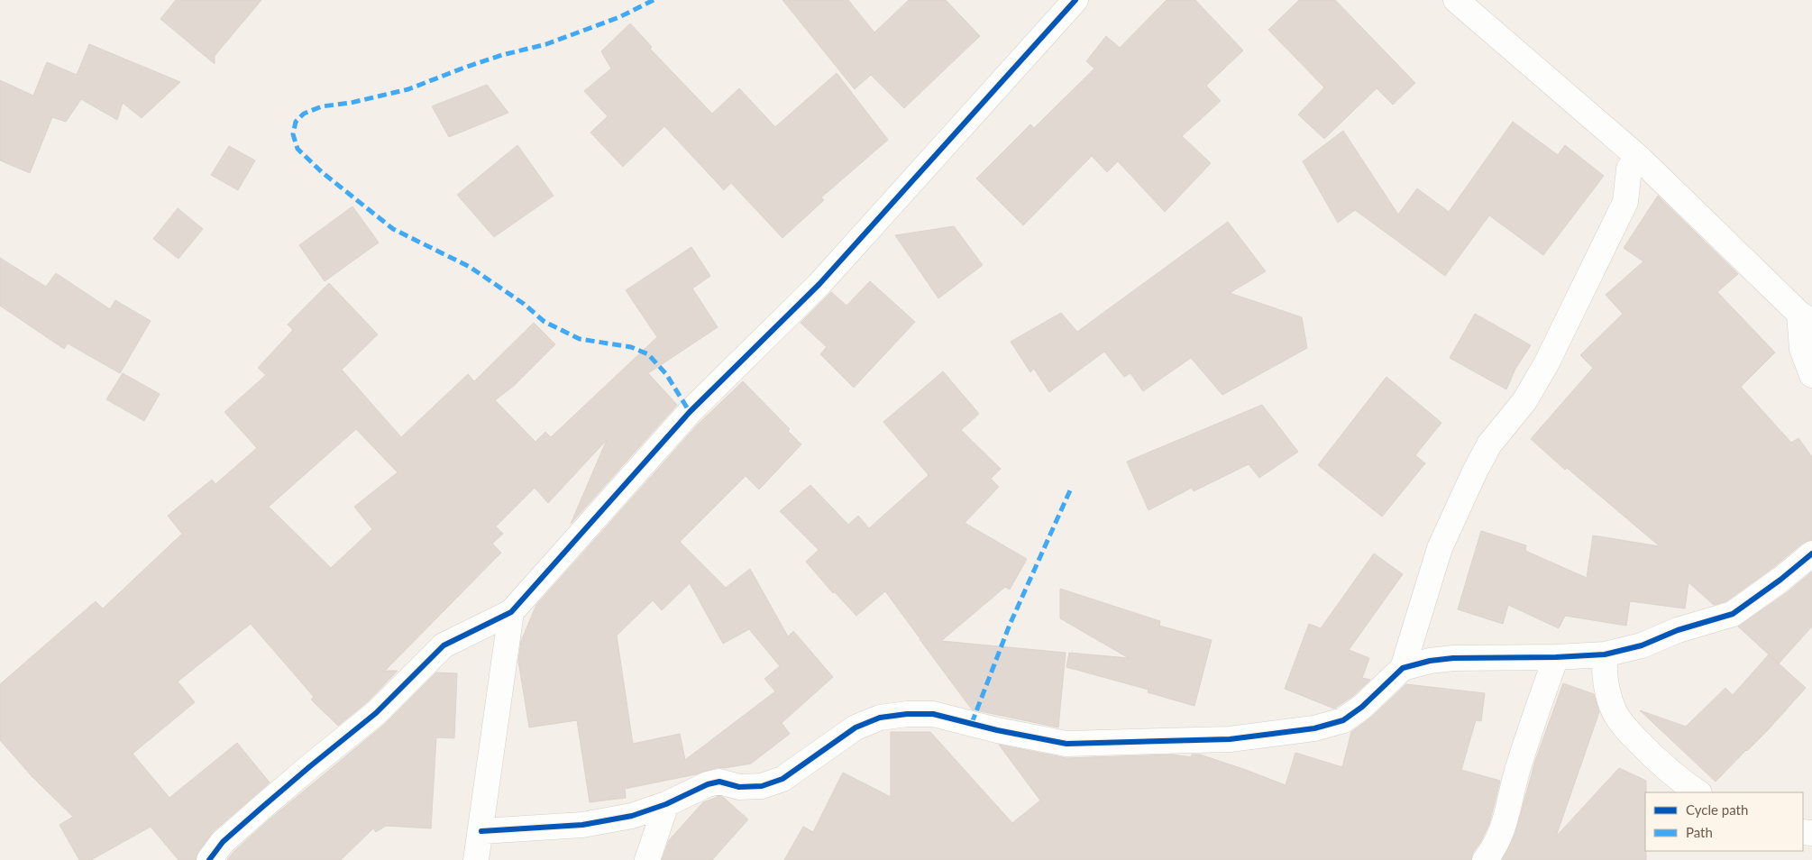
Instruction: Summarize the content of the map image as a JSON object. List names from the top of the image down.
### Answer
{
  "legend": ["Cycle path", "Path"]
}
